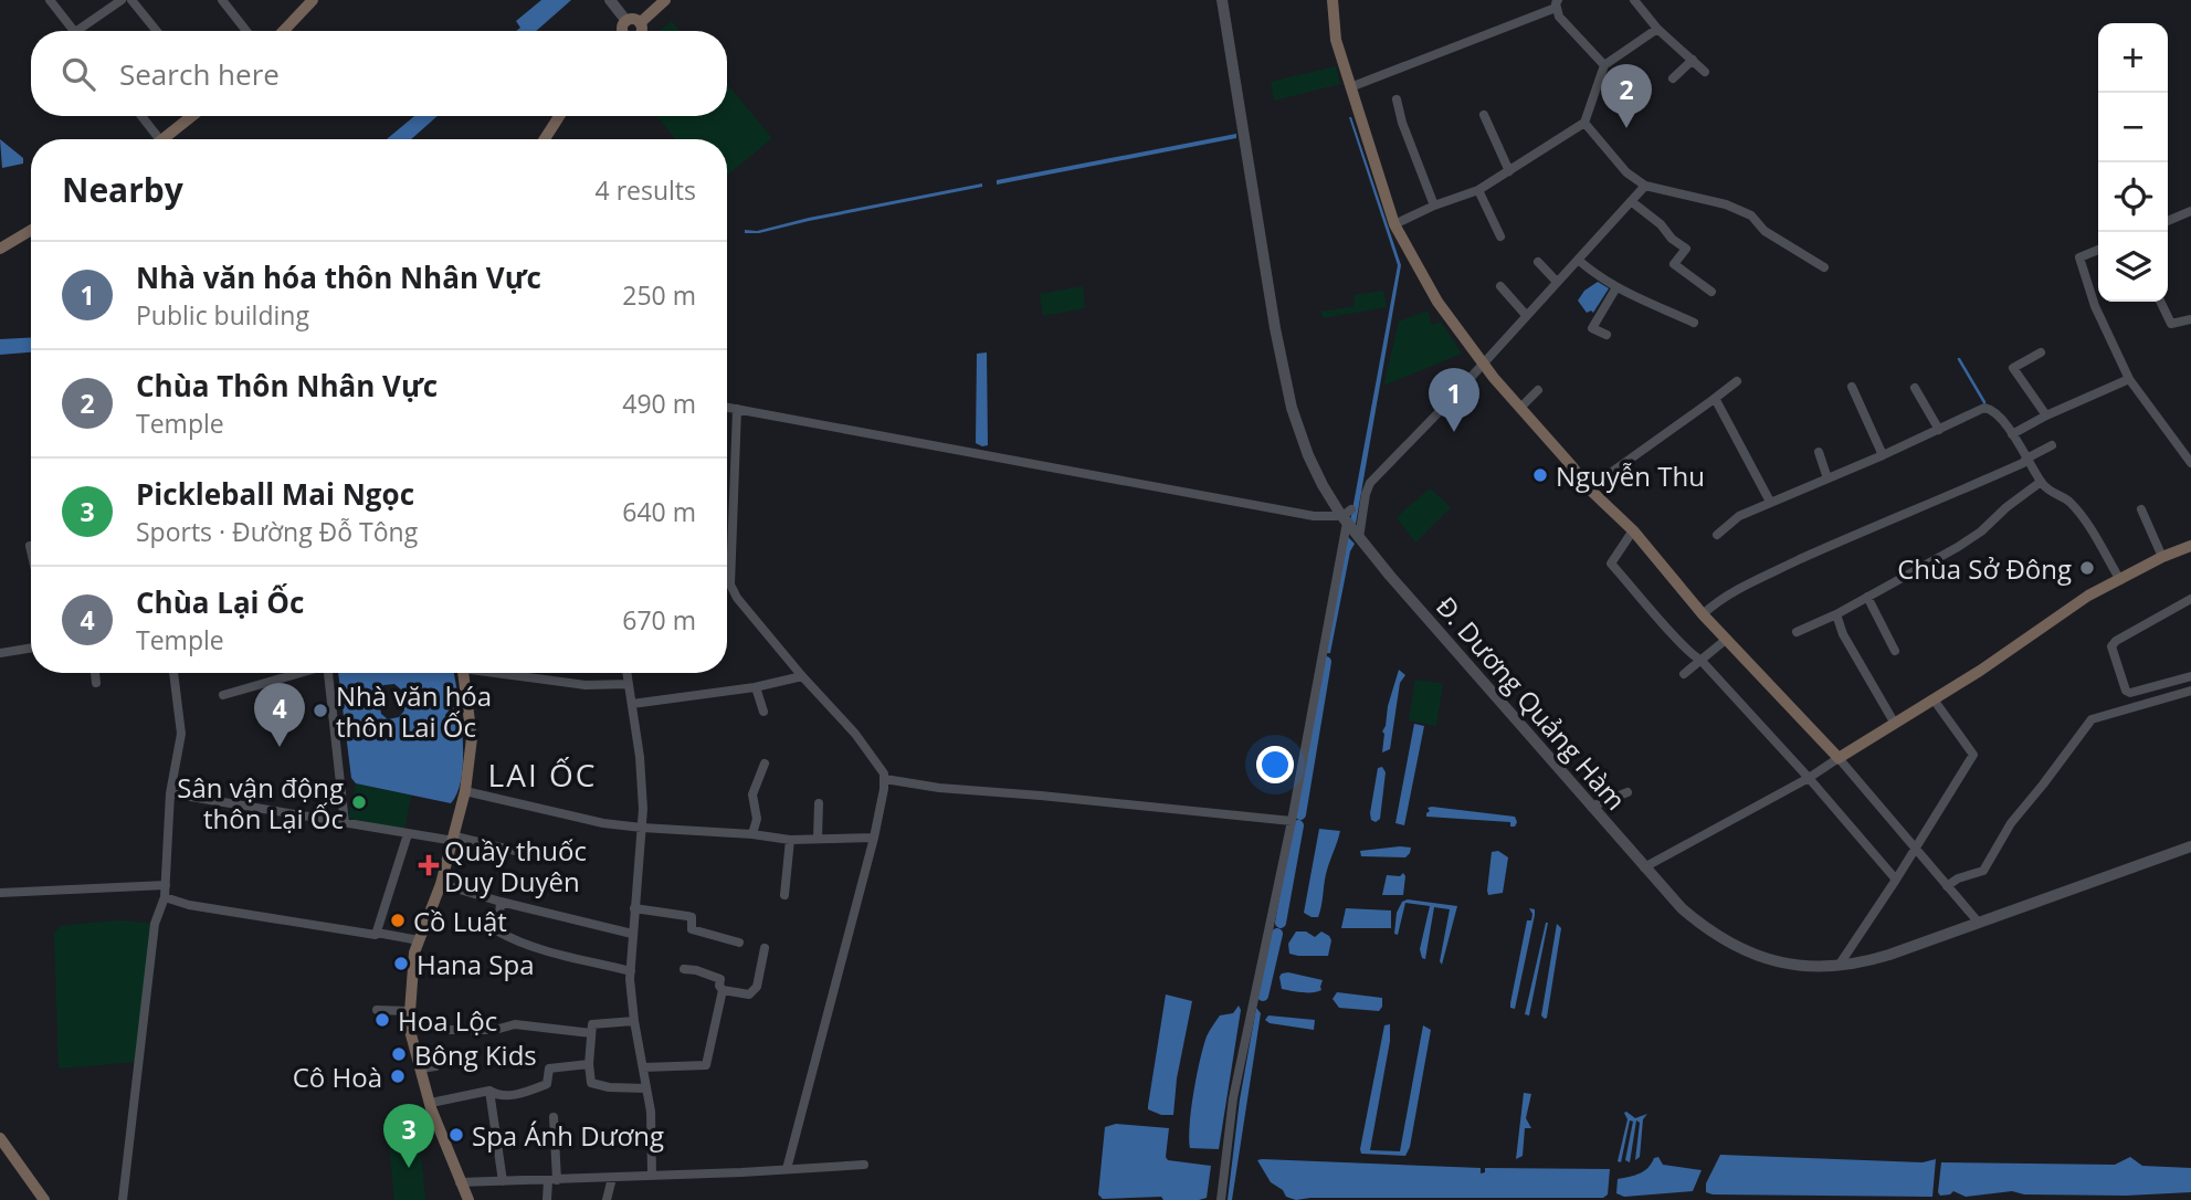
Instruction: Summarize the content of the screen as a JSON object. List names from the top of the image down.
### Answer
{
  "streets": {
    "street": ["Đ. Dương Quảng Hàm"]
  },
  "districts": ["LAI ỐC"],
  "places": {
    "other": [
      "Nguyễn Thu",
      "Chùa Sở Đông",
      "Nhà văn hóa thôn Lai Ốc",
      "Sân vận động thôn Lại Ốc",
      "Cồ Luật",
      "Hana Spa",
      "Hoa Lộc",
      "Bông Kids",
      "Cô Hoà",
      "Spa Ánh Dương"
    ],
    "health": ["Quầy thuốc Duy Duyên"]
  },
  "page": {
    "map_buttons": ["+", "−"],
    "search": "Search here",
    "pins": [
      "2",
      "1",
      "4",
      "3"
    ],
    "heading": ["Nearby", "4 results"],
    "list": [
      {
        "mark": "1",
        "name": "Nhà văn hóa thôn Nhân Vực",
        "note": "Public building",
        "value": "250 m"
      },
      {
        "mark": "2",
        "name": "Chùa Thôn Nhân Vực",
        "note": "Temple",
        "value": "490 m"
      },
      {
        "mark": "3",
        "name": "Pickleball Mai Ngọc",
        "note": "Sports · Đường Đỗ Tông",
        "value": "640 m"
      },
      {
        "mark": "4",
        "name": "Chùa Lại Ốc",
        "note": "Temple",
        "value": "670 m"
      }
    ]
  }
}
